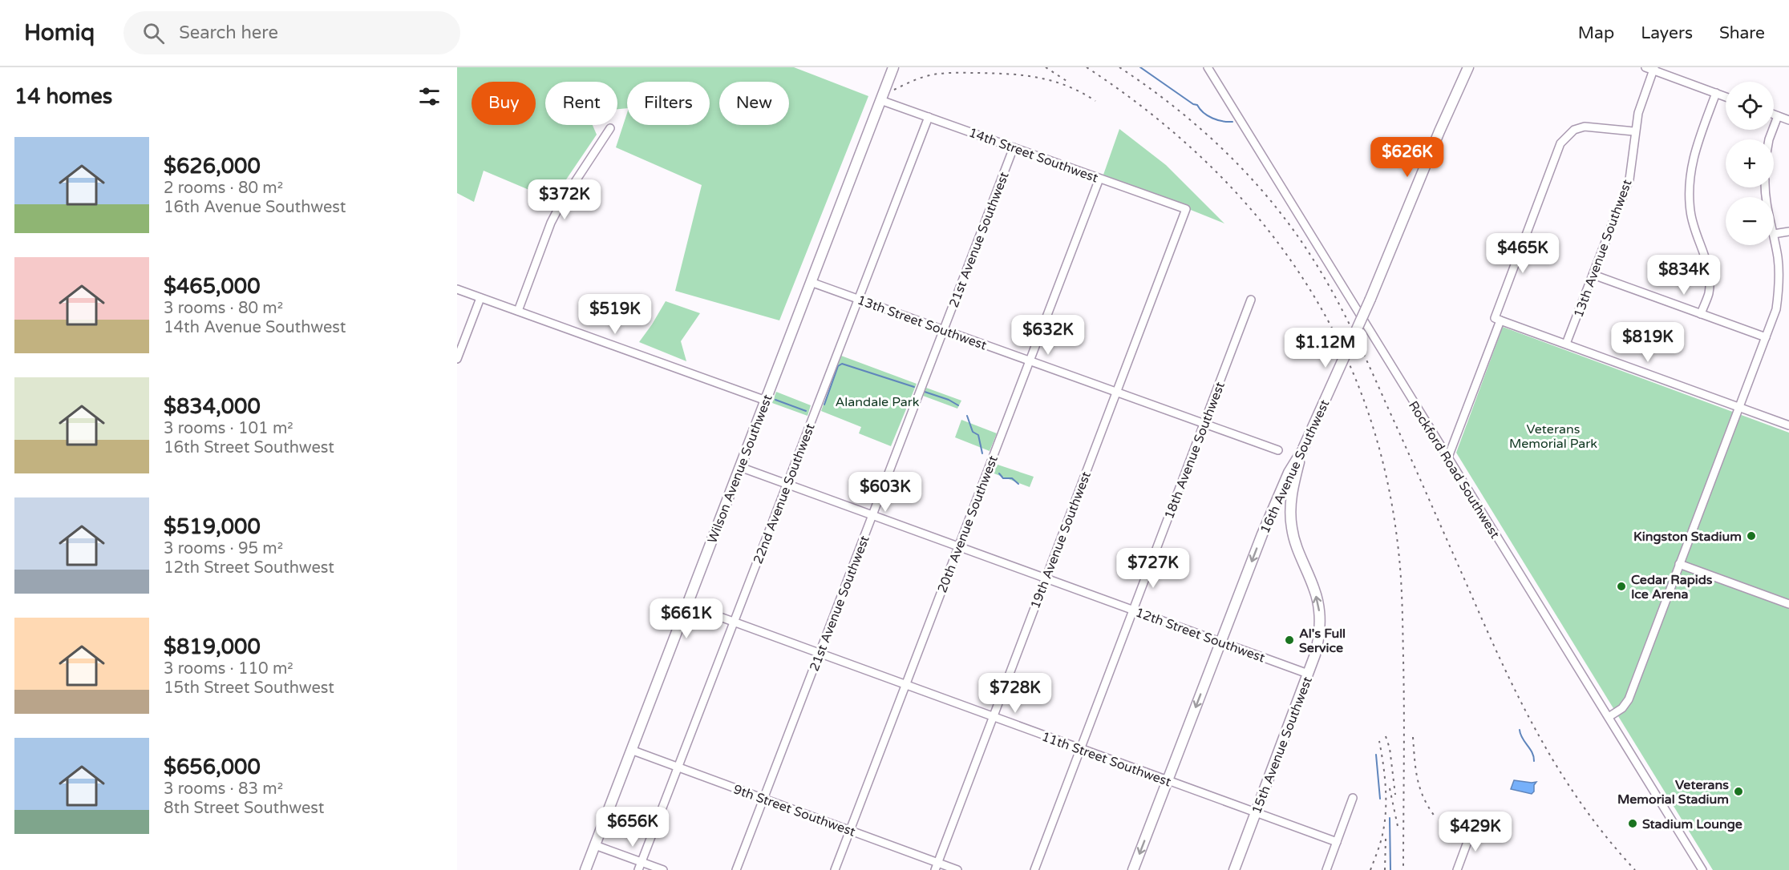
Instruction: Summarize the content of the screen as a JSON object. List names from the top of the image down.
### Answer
{
  "streets": {
    "main road": ["16th Avenue Southwest", "Wilson Avenue Southwest", "15th Avenue Southwest"],
    "street": [
      "14th Street Southwest",
      "21st Avenue Southwest",
      "13th Avenue Southwest",
      "13th Street Southwest",
      "18th Avenue Southwest",
      "Rockford Road Southwest",
      "22nd Avenue Southwest",
      "20th Avenue Southwest",
      "19th Avenue Southwest",
      "12th Street Southwest",
      "11th Street Southwest",
      "9th Street Southwest"
    ]
  },
  "crossings": [
    ["14th Street Southwest", "21st Avenue Southwest"],
    ["14th Street Southwest", "Wilson Avenue Southwest"],
    ["14th Street Southwest", "22nd Avenue Southwest"],
    ["14th Street Southwest", "20th Avenue Southwest"],
    ["14th Street Southwest", "19th Avenue Southwest"],
    ["21st Avenue Southwest", "13th Street Southwest"],
    ["21st Avenue Southwest", "12th Street Southwest"],
    ["21st Avenue Southwest", "11th Street Southwest"],
    ["21st Avenue Southwest", "9th Street Southwest"],
    ["13th Street Southwest", "18th Avenue Southwest"],
    ["13th Street Southwest", "Wilson Avenue Southwest"],
    ["13th Street Southwest", "22nd Avenue Southwest"],
    ["13th Street Southwest", "20th Avenue Southwest"],
    ["13th Street Southwest", "19th Avenue Southwest"],
    ["18th Avenue Southwest", "12th Street Southwest"],
    ["18th Avenue Southwest", "11th Street Southwest"],
    ["16th Avenue Southwest", "12th Street Southwest"],
    ["16th Avenue Southwest", "15th Avenue Southwest"],
    ["16th Avenue Southwest", "11th Street Southwest"],
    ["Wilson Avenue Southwest", "12th Street Southwest"],
    ["Wilson Avenue Southwest", "11th Street Southwest"],
    ["Wilson Avenue Southwest", "9th Street Southwest"],
    ["22nd Avenue Southwest", "12th Street Southwest"],
    ["22nd Avenue Southwest", "11th Street Southwest"],
    ["22nd Avenue Southwest", "9th Street Southwest"],
    ["20th Avenue Southwest", "12th Street Southwest"],
    ["20th Avenue Southwest", "11th Street Southwest"],
    ["20th Avenue Southwest", "9th Street Southwest"],
    ["19th Avenue Southwest", "12th Street Southwest"],
    ["19th Avenue Southwest", "11th Street Southwest"],
    ["19th Avenue Southwest", "9th Street Southwest"],
    ["12th Street Southwest", "15th Avenue Southwest"],
    ["15th Avenue Southwest", "11th Street Southwest"]
  ],
  "one_way": ["16th Avenue Southwest", "15th Avenue Southwest"],
  "parks": ["Alandale Park", "Veterans Memorial Park"],
  "places": [
    "Kingston Stadium",
    "Cedar Rapids Ice Arena",
    "Al's Full Service",
    "Veterans Memorial Stadium",
    "Stadium Lounge"
  ],
  "page": {
    "header": "Homiq",
    "search": "Search here",
    "nav": ["Map", "Layers", "Share"],
    "heading": "14 homes",
    "map_buttons": ["+", "−"],
    "chip": [
      "Buy",
      "Rent",
      "Filters",
      "New"
    ],
    "list": [
      {
        "name": "$626,000",
        "note": "2 rooms · 80 m² · 16th Avenue Southwest"
      },
      {
        "name": "$465,000",
        "note": "3 rooms · 80 m² · 14th Avenue Southwest"
      },
      {
        "name": "$834,000",
        "note": "3 rooms · 101 m² · 16th Street Southwest"
      },
      {
        "name": "$519,000",
        "note": "3 rooms · 95 m² · 12th Street Southwest"
      },
      {
        "name": "$819,000",
        "note": "3 rooms · 110 m² · 15th Street Southwest"
      },
      {
        "name": "$656,000",
        "note": "3 rooms · 83 m² · 8th Street Southwest"
      }
    ],
    "price": [
      "$626K",
      "$372K",
      "$465K",
      "$834K",
      "$519K",
      "$632K",
      "$819K",
      "$1.12M",
      "$603K",
      "$727K",
      "$661K",
      "$728K",
      "$656K",
      "$429K"
    ]
  }
}
